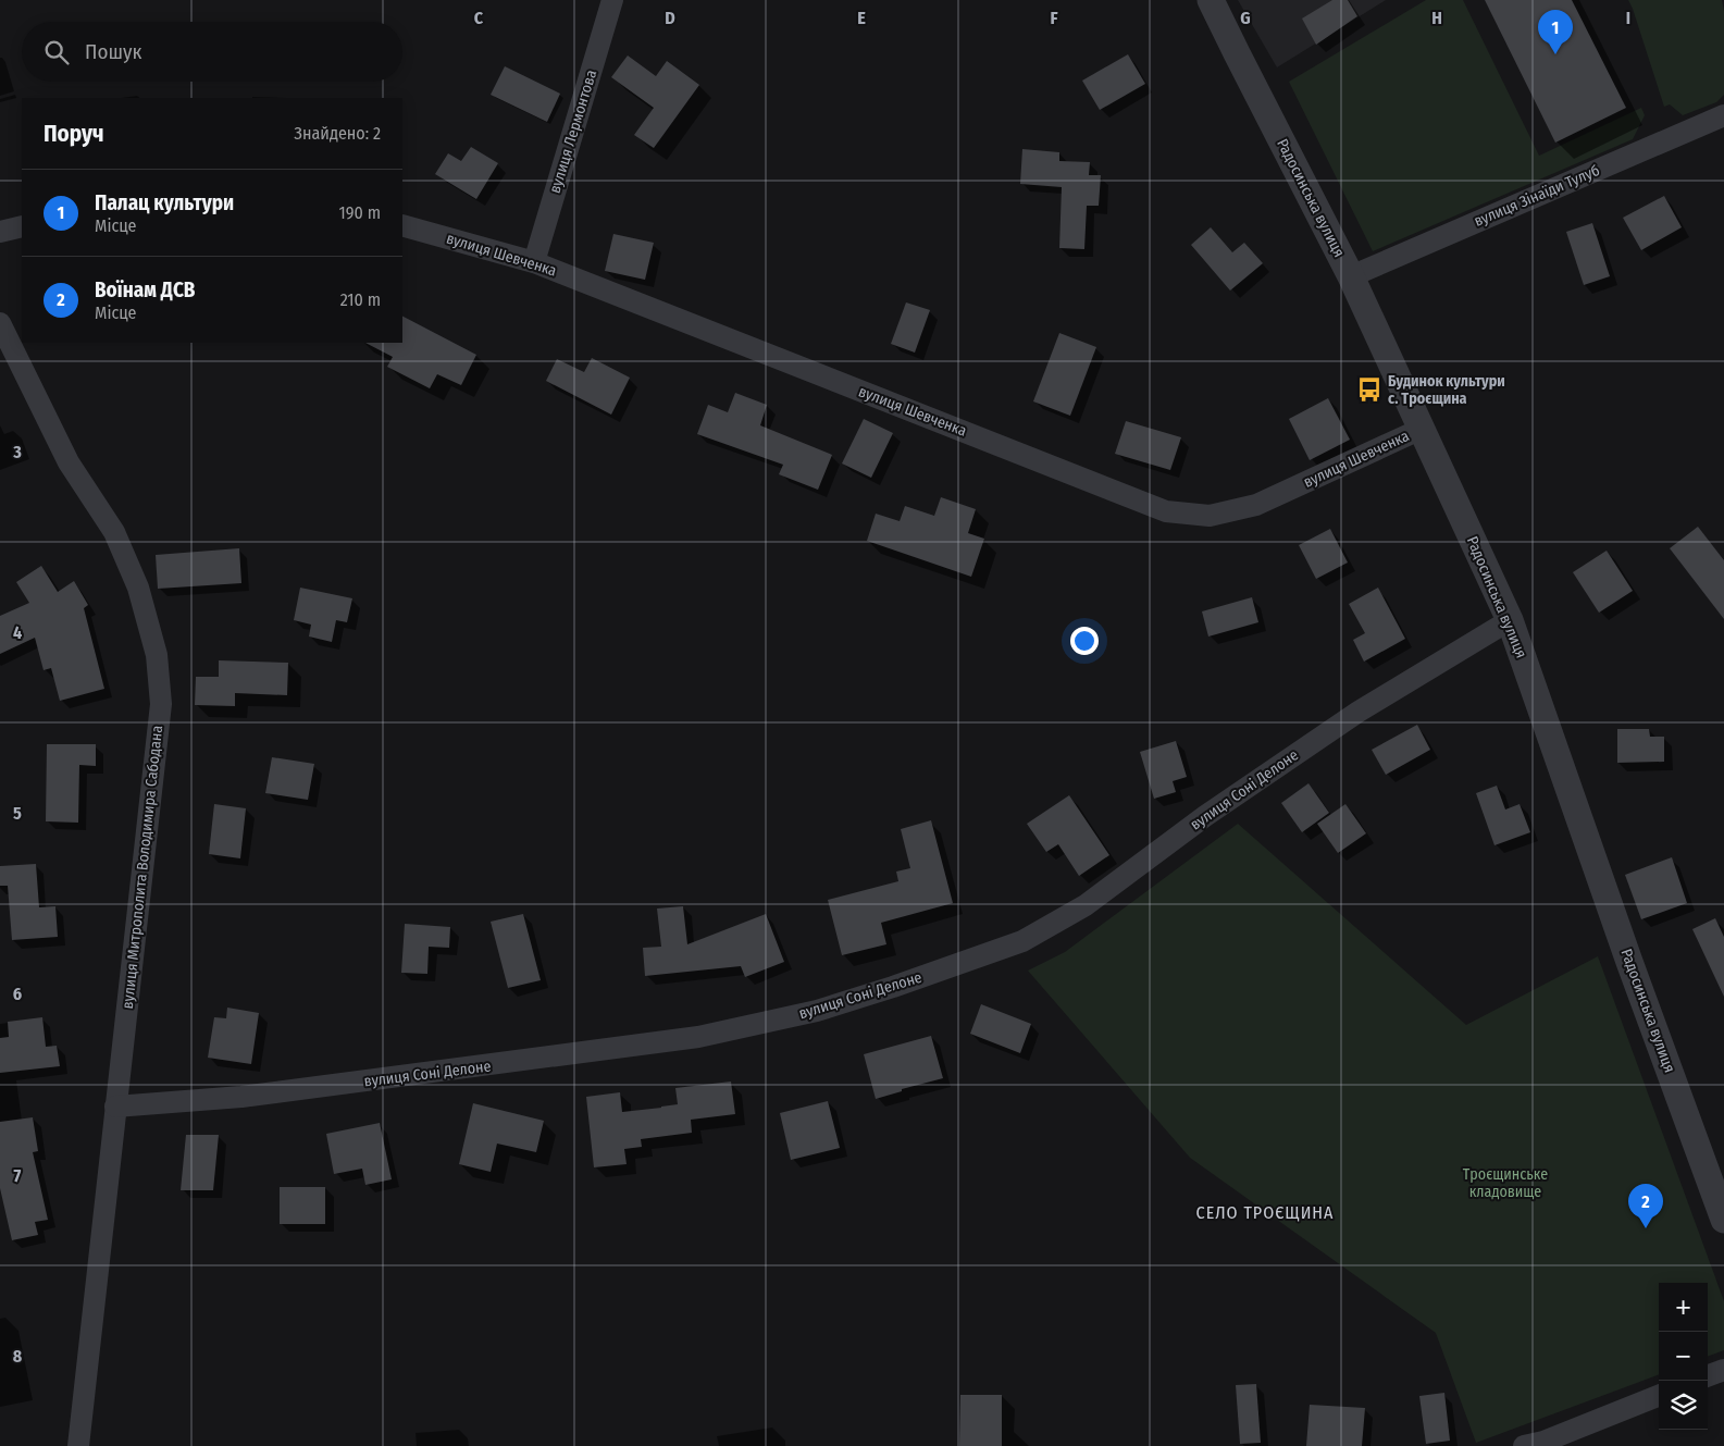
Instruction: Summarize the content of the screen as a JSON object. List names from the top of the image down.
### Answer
{
  "streets": {
    "street": [
      "вулиця Лермонтова",
      "вулиця Зінаїди Тулуб",
      "Радосинська вулиця",
      "вулиця Шевченка",
      "вулиця Соні Делоне",
      "вулиця Митрополита Володимира Сабодана"
    ]
  },
  "crossings": [
    ["вулиця Лермонтова", "вулиця Шевченка"],
    ["вулиця Зінаїди Тулуб", "Радосинська вулиця"],
    ["Радосинська вулиця", "вулиця Шевченка"],
    ["Радосинська вулиця", "вулиця Соні Делоне"],
    ["вулиця Соні Делоне", "вулиця Митрополита Володимира Сабодана"]
  ],
  "districts": ["СЕЛО ТРОЄЩИНА"],
  "parks": ["Троєщинське кладовище"],
  "places": {
    "bus stop": ["Будинок культури с. Троєщина"]
  },
  "page": {
    "pins": ["1", "2"],
    "search": "Пошук",
    "heading": ["Поруч", "Знайдено: 2"],
    "list": [
      {
        "mark": "1",
        "name": "Палац культури",
        "note": "Місце",
        "value": "190 m"
      },
      {
        "mark": "2",
        "name": "Воїнам ДСВ",
        "note": "Місце",
        "value": "210 m"
      }
    ],
    "map_buttons": ["+", "−"]
  },
  "grid": {
    "columns": [
      "C",
      "D",
      "E",
      "F",
      "G",
      "H",
      "I"
    ],
    "rows": [
      "3",
      "4",
      "5",
      "6",
      "7",
      "8"
    ]
  }
}
